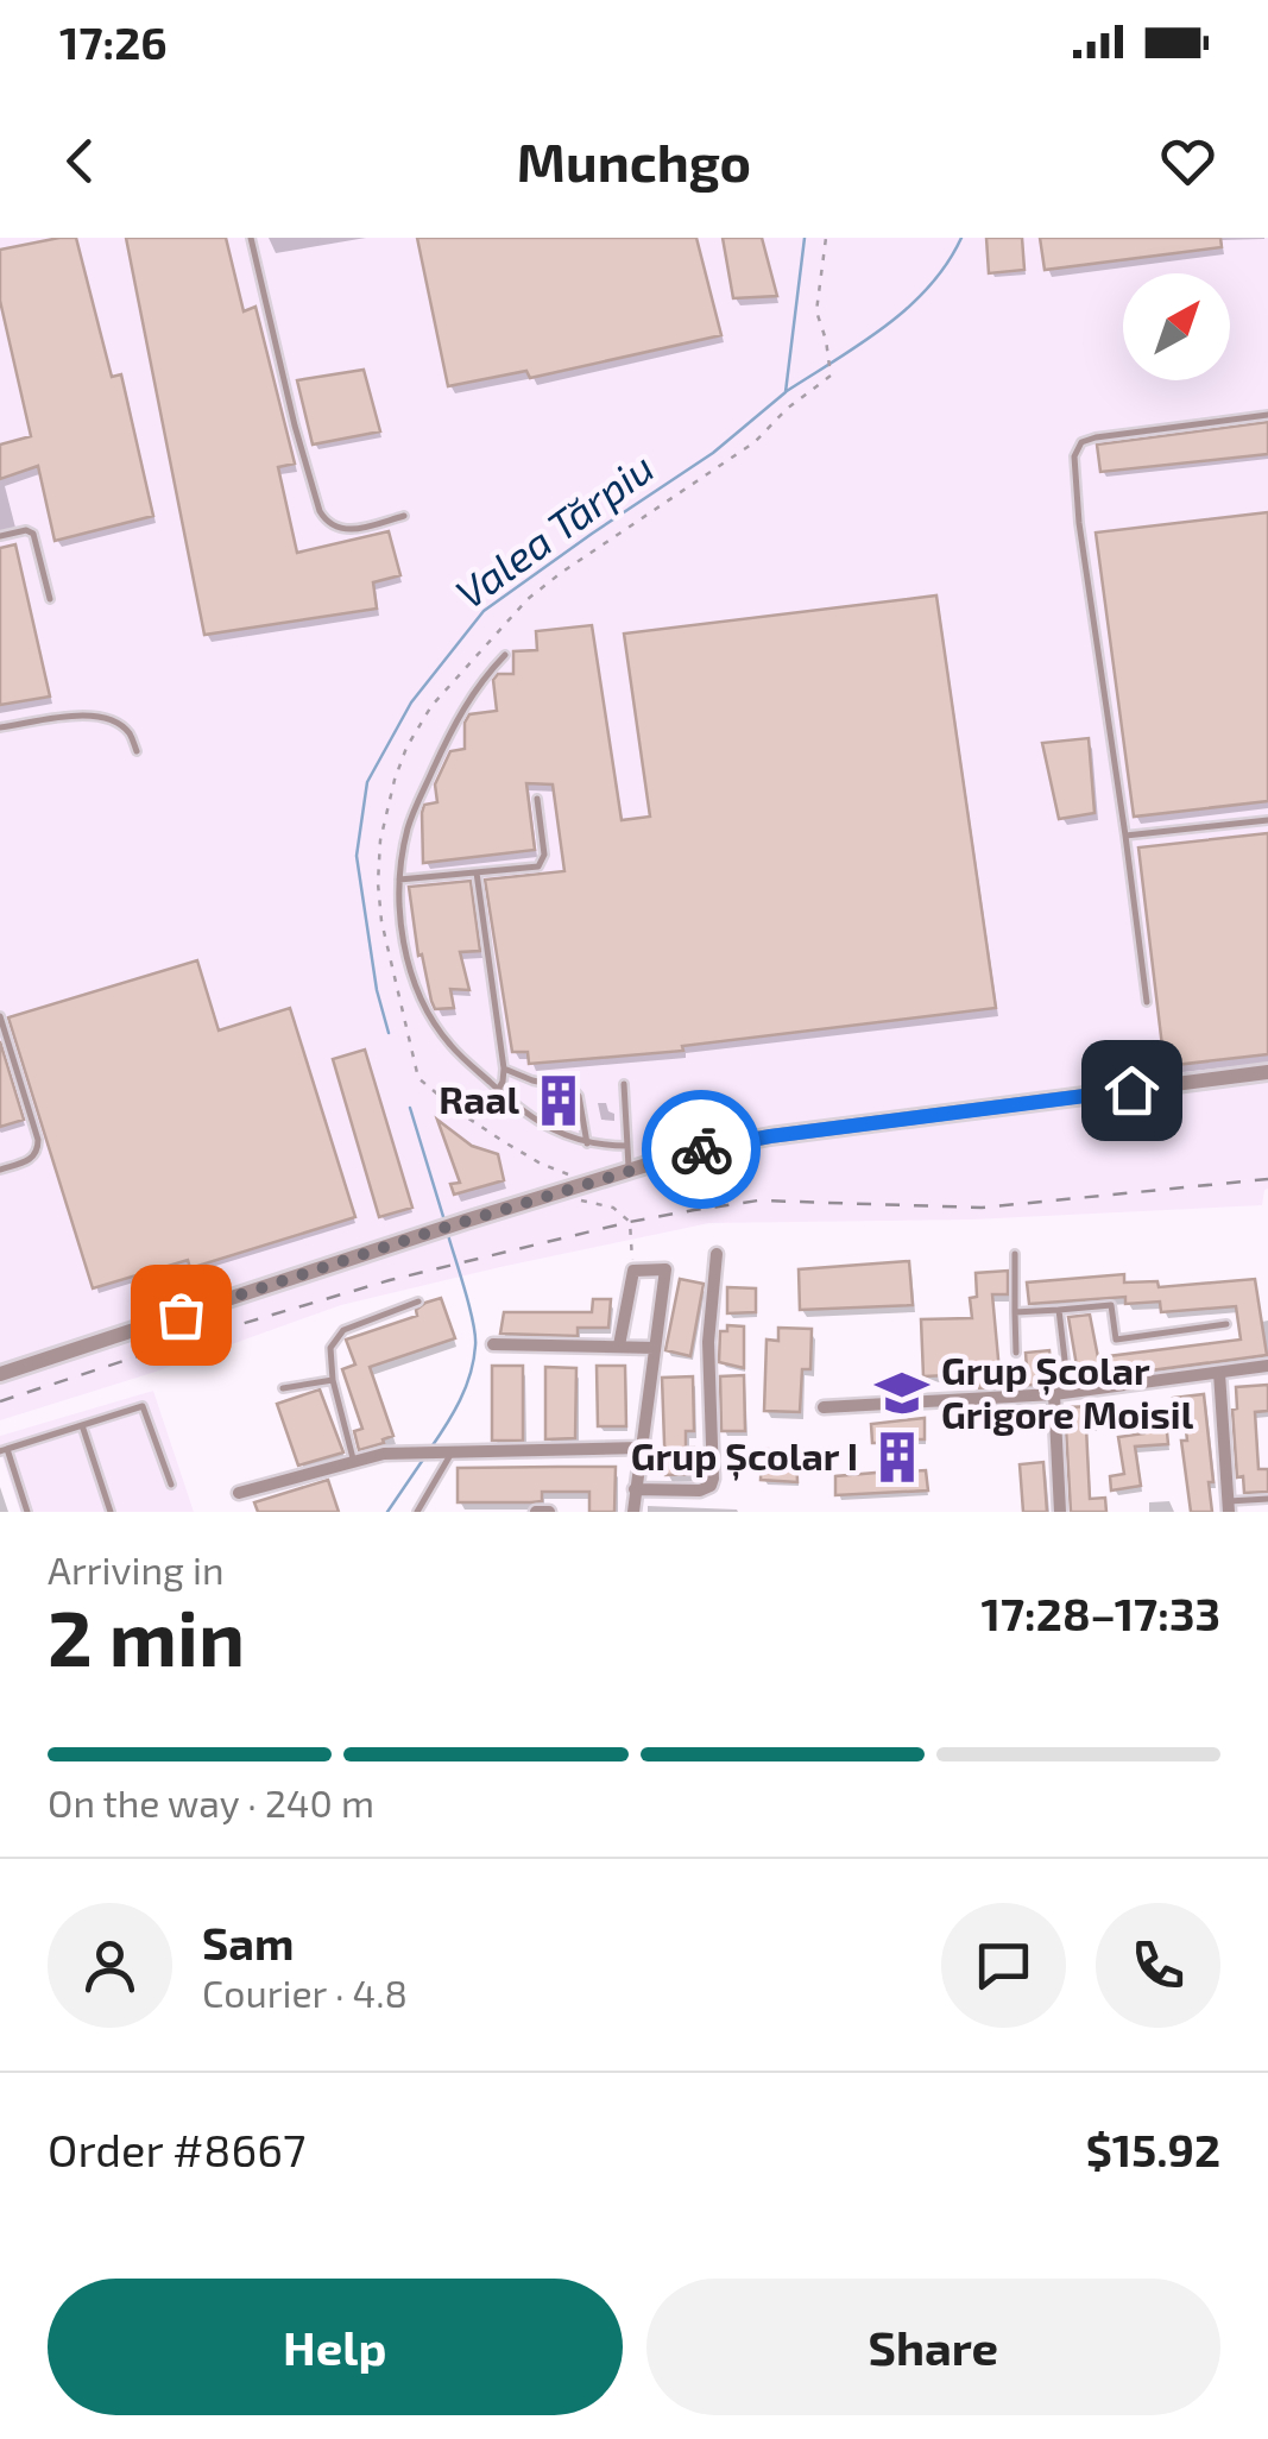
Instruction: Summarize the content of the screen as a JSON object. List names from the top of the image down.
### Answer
{
  "water": ["Valea Tărpiu"],
  "places": {
    "building": ["Raal", "Grup Școlar I"],
    "school or university": ["Grup Școlar Grigore Moisil"]
  },
  "north": "top right",
  "page": {
    "status": "17:26",
    "header": "Munchgo",
    "heading": ["2 min", "Arriving in", "17:28–17:33"],
    "panel": [
      "Sam",
      "Courier · 4.8",
      "Order #8667",
      "$15.92"
    ],
    "bar": "On the way · 240 m",
    "buttons": ["Help", "Share"]
  }
}
